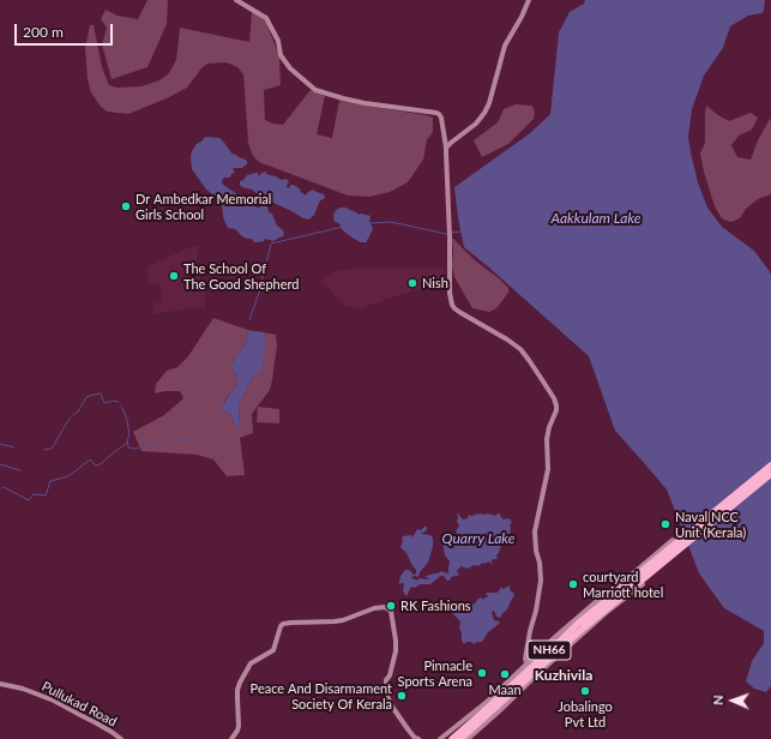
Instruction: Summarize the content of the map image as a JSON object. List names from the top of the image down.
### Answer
{
  "streets": {
    "highway": ["NH66"],
    "street": ["Pullukad Road"]
  },
  "districts": ["Kuzhivila"],
  "water": ["Aakkulam Lake", "Quarry Lake"],
  "places": [
    "Dr Ambedkar Memorial Girls School",
    "The School Of The Good Shepherd",
    "Nish",
    "Naval NCC Unit (Kerala)",
    "courtyard Marriott hotel",
    "RK Fashions",
    "Pinnacle Sports Arena",
    "Maan",
    "Jobalingo Pvt Ltd",
    "Peace And Disarmament Society Of Kerala"
  ],
  "scale_bar": "200 m",
  "north": "left"
}
